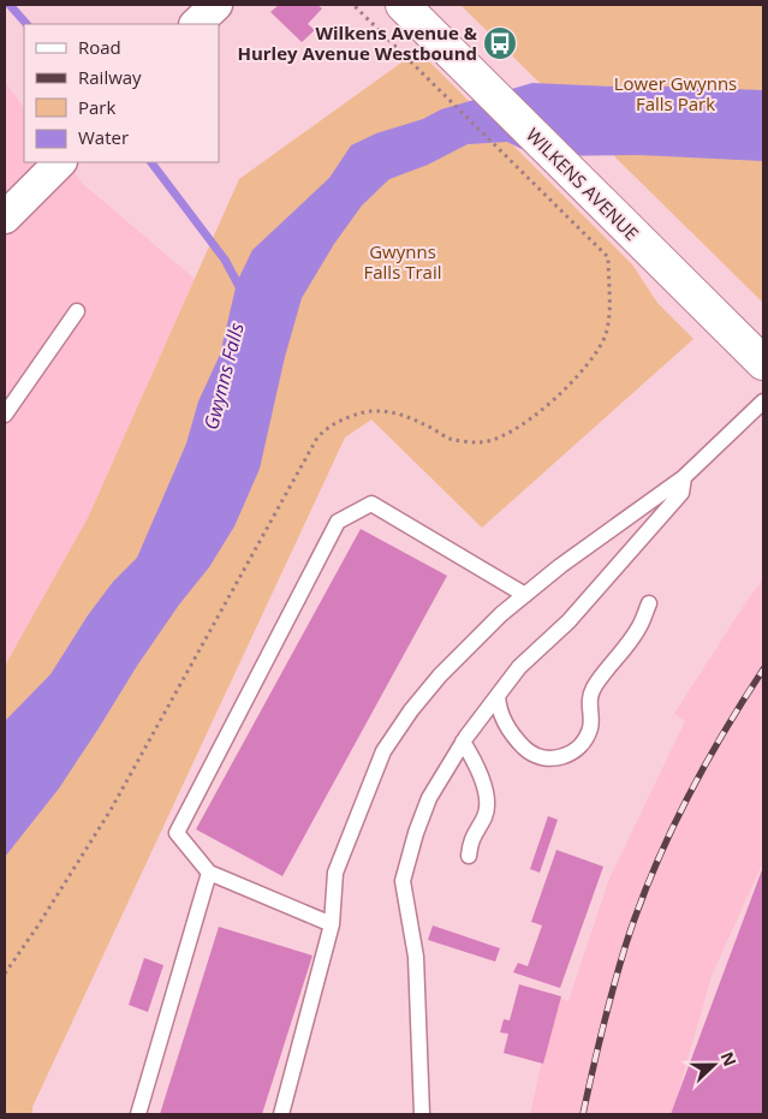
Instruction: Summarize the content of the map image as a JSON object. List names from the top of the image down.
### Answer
{
  "streets": {
    "main road": ["WILKENS AVENUE"]
  },
  "water": ["Gwynns Falls"],
  "parks": ["Lower Gwynns Falls Park", "Gwynns Falls Trail"],
  "places": {
    "bus stop": ["Wilkens Avenue & Hurley Avenue Westbound"]
  },
  "legend": [
    "Road",
    "Railway",
    "Park",
    "Water"
  ],
  "north": "right"
}
